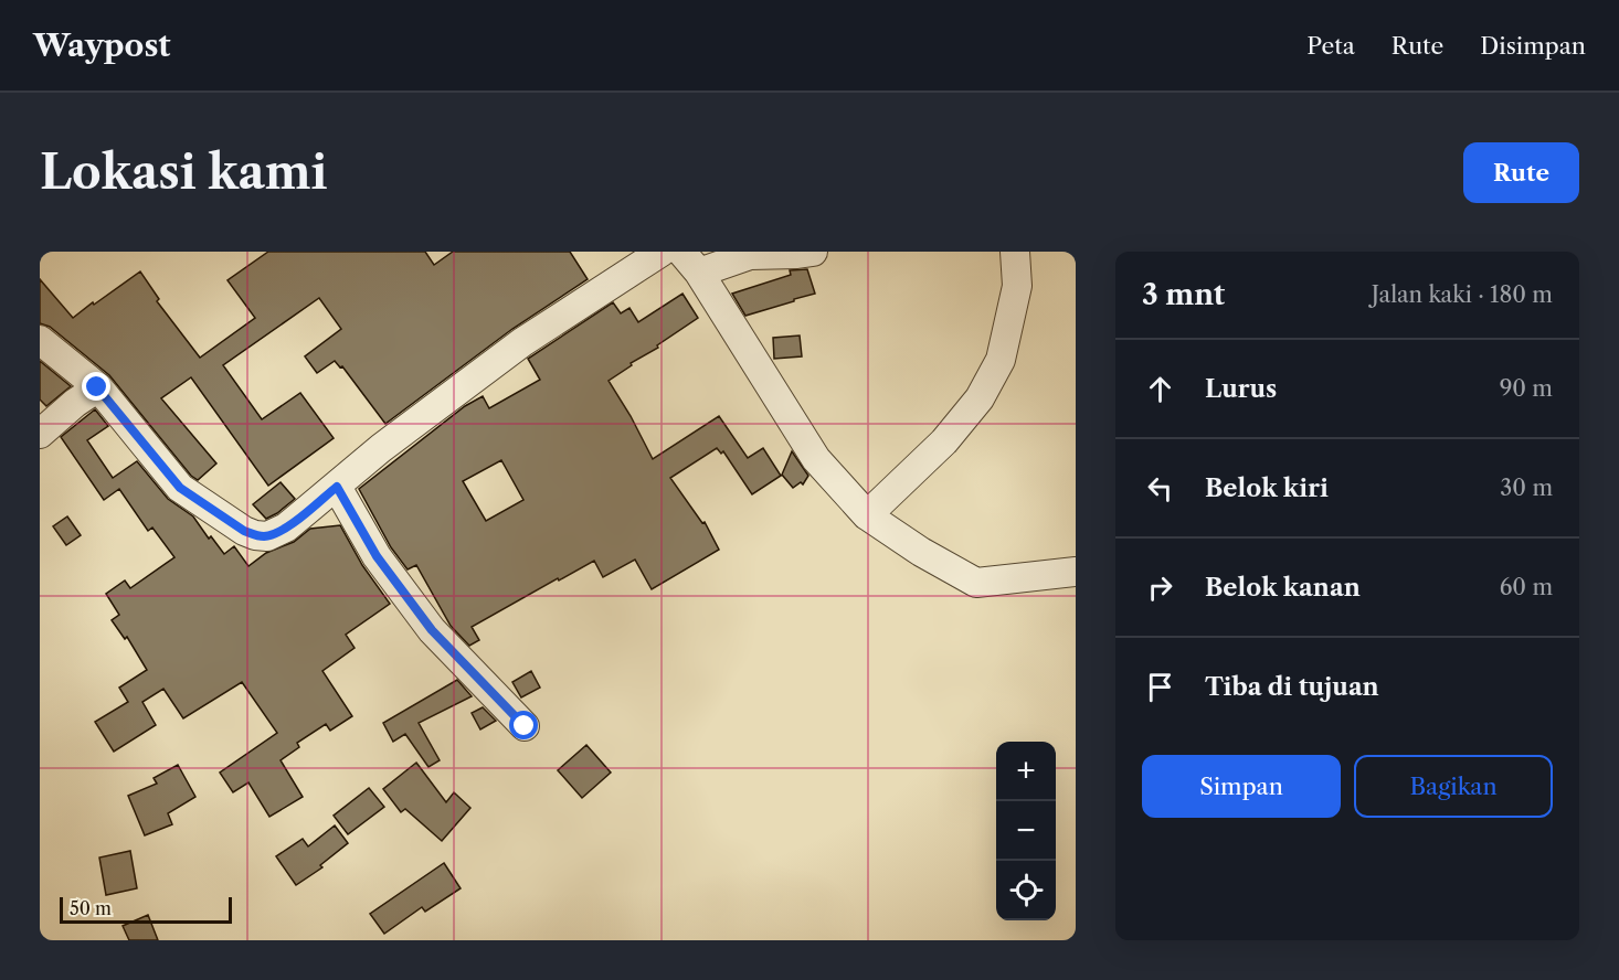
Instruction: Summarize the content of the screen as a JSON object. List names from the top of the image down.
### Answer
{
  "scale_bar": "50 m",
  "page": {
    "header": "Waypost",
    "nav": ["Peta", "Rute", "Disimpan"],
    "buttons": [
      "Rute",
      ["Simpan", "Bagikan"]
    ],
    "title": "Lokasi kami",
    "heading": ["3 mnt", "Jalan kaki · 180 m"],
    "list": [
      ["Lurus", "90 m"],
      ["Belok kiri", "30 m"],
      ["Belok kanan", "60 m"],
      "Tiba di tujuan"
    ],
    "map_buttons": ["+", "−"],
    "scale": "50 m"
  }
}
